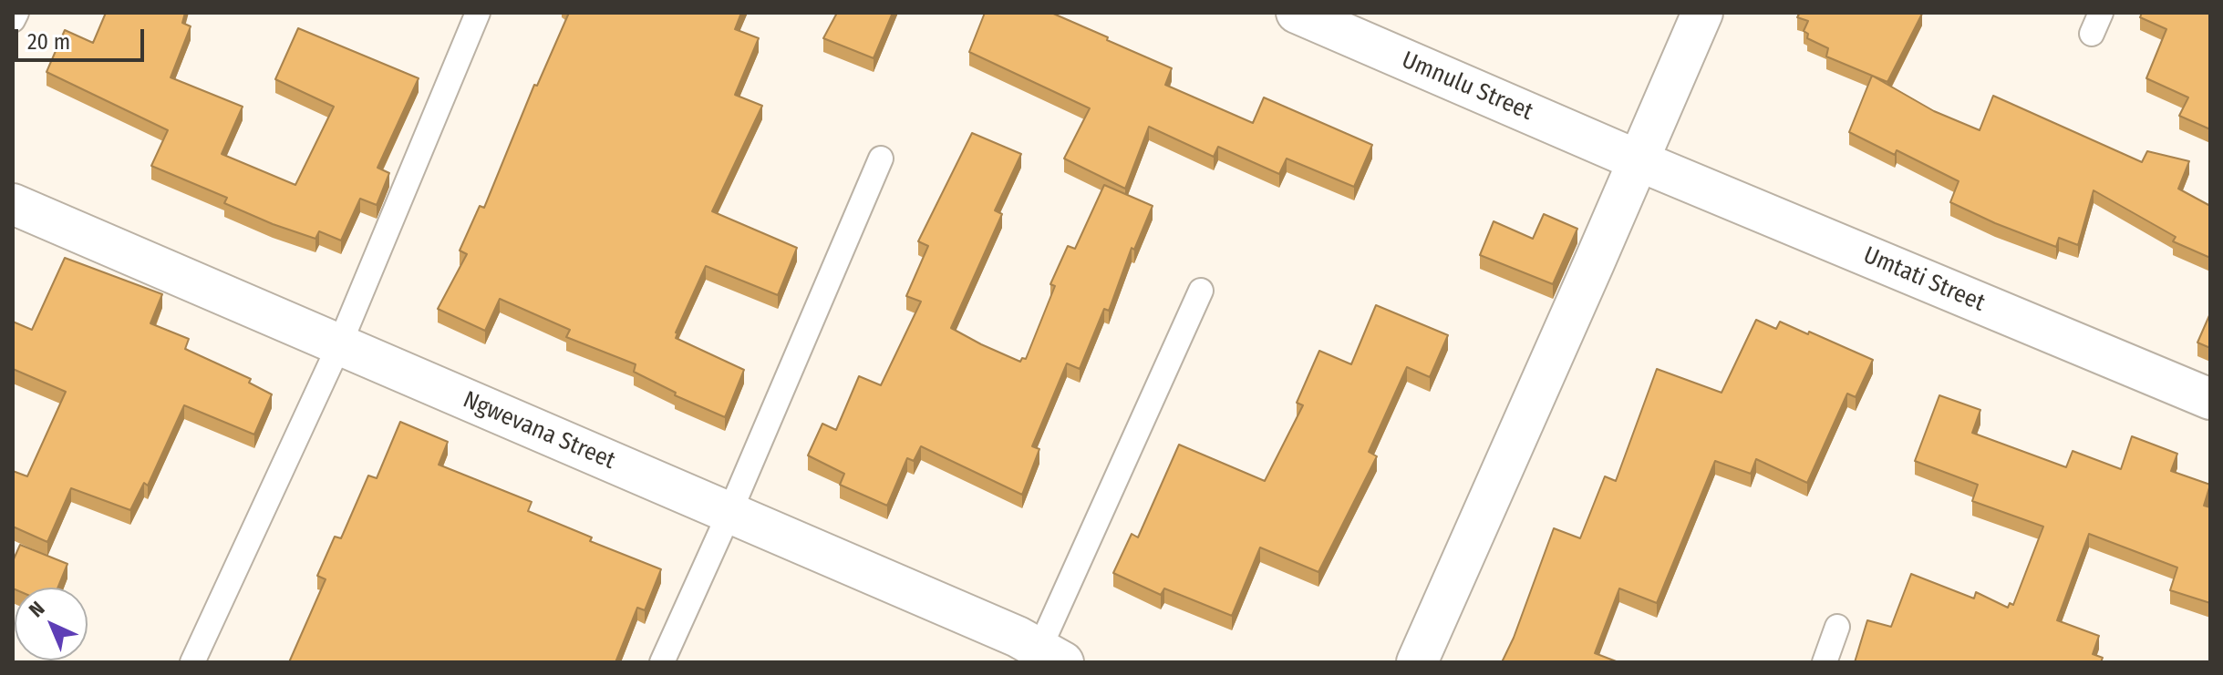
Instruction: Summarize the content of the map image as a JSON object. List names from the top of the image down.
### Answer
{
  "streets": {
    "street": ["Umnulu Street", "Umtati Street", "Ngwevana Street"]
  },
  "crossings": [
    ["Umnulu Street", "Umtati Street"]
  ],
  "scale_bar": "20 m",
  "north": "top left"
}
